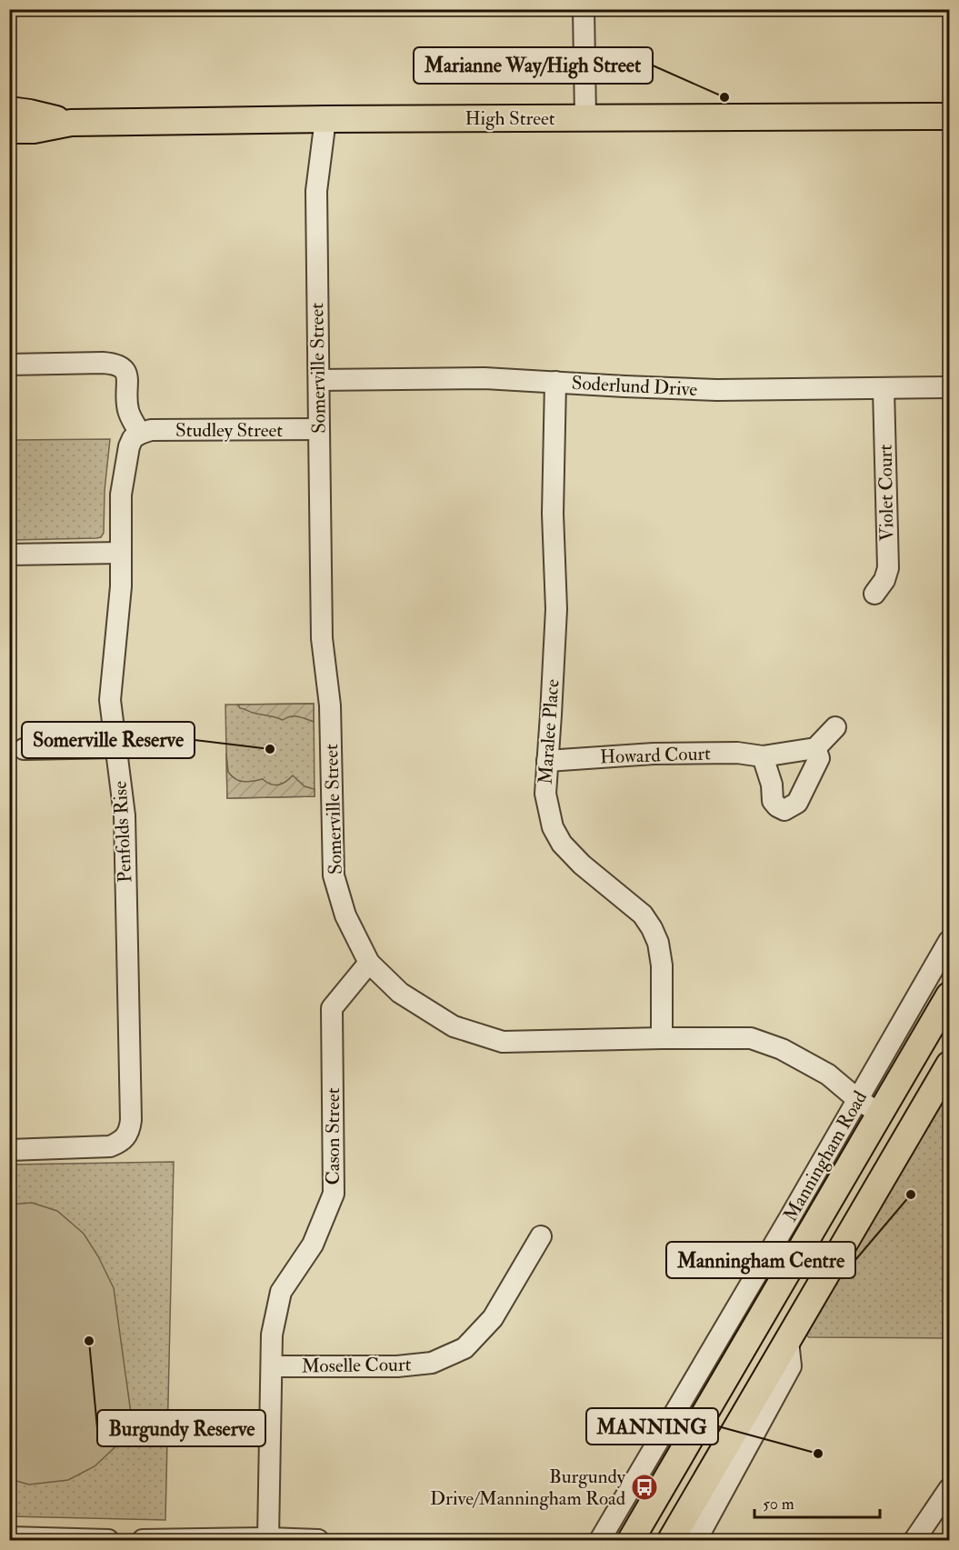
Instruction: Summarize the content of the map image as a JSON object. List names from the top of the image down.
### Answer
{
  "streets": {
    "main road": ["High Street", "Manningham Road"],
    "street": [
      "Somerville Street",
      "Soderlund Drive",
      "Studley Street",
      "Violet Court",
      "Maralee Place",
      "Howard Court",
      "Penfolds Rise",
      "Cason Street",
      "Moselle Court"
    ]
  },
  "crossings": [
    ["High Street", "Somerville Street"],
    ["Somerville Street", "Soderlund Drive"],
    ["Somerville Street", "Studley Street"],
    ["Somerville Street", "Maralee Place"],
    ["Somerville Street", "Cason Street"],
    ["Somerville Street", "Manningham Road"],
    ["Soderlund Drive", "Violet Court"],
    ["Soderlund Drive", "Maralee Place"],
    ["Studley Street", "Penfolds Rise"],
    ["Maralee Place", "Howard Court"],
    ["Cason Street", "Moselle Court"]
  ],
  "places": {
    "other": [
      "Marianne Way/High Street",
      "Somerville Reserve",
      "Manningham Centre",
      "Burgundy Reserve",
      "MANNING"
    ],
    "bus stop": ["Burgundy Drive/Manningham Road"]
  },
  "scale_bar": "50 m"
}
